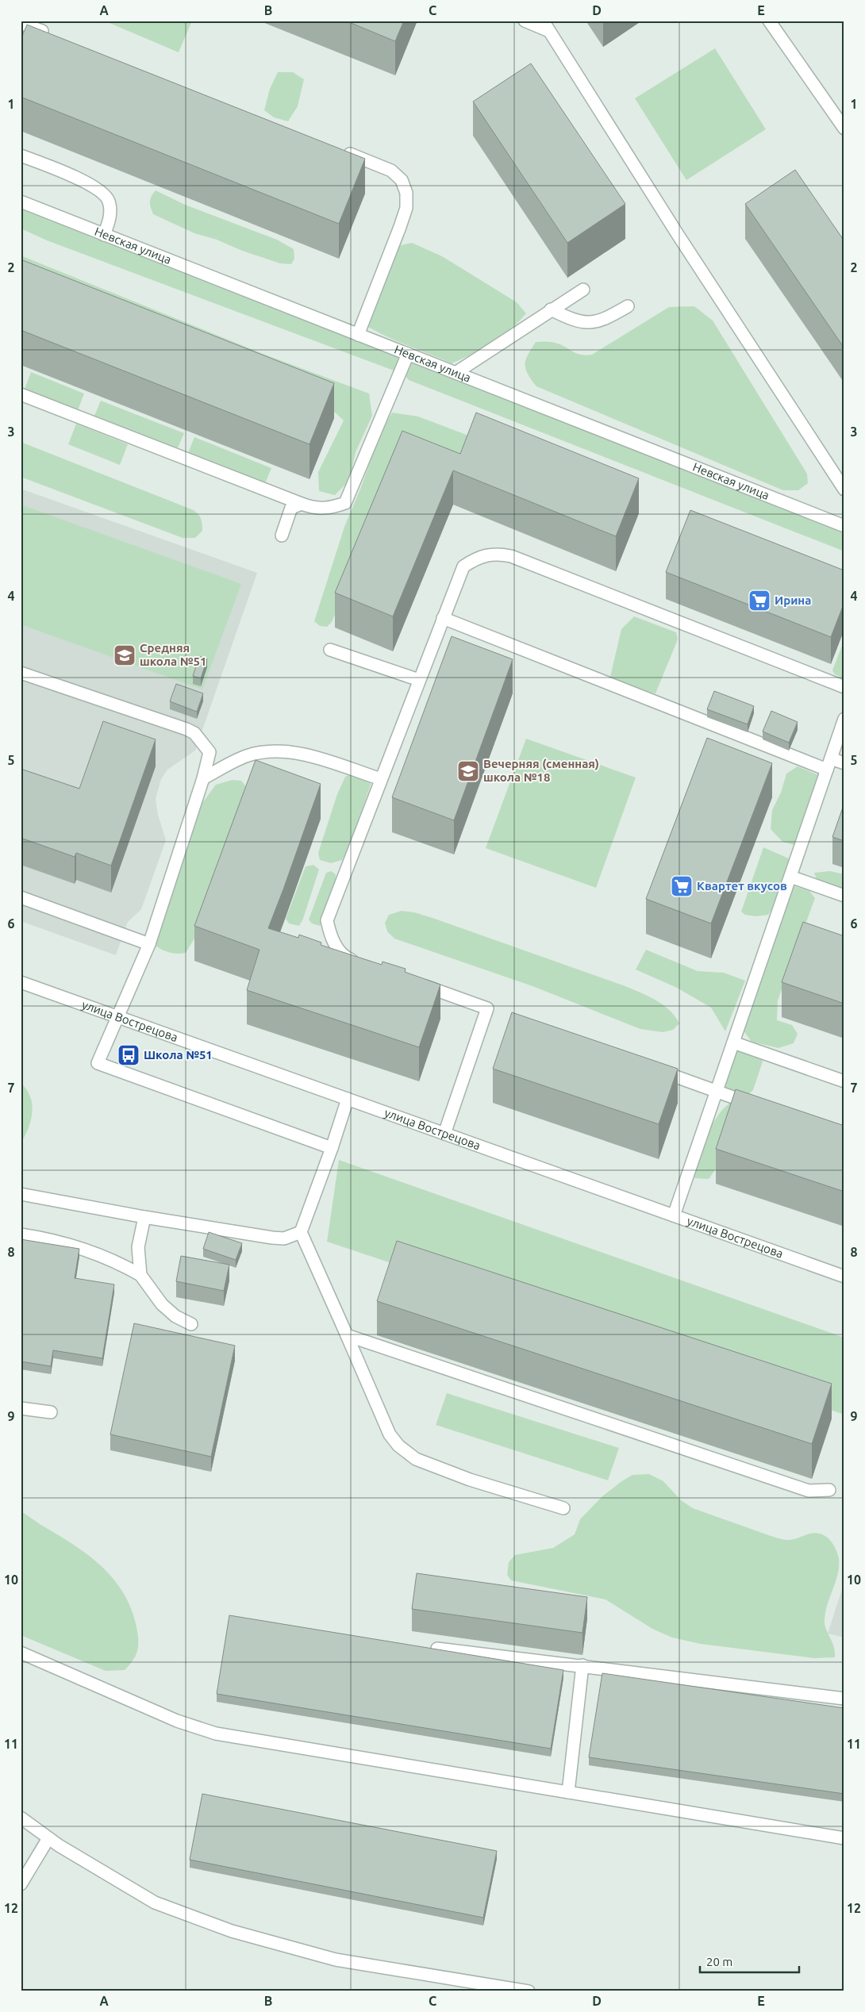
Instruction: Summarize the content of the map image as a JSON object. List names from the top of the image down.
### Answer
{
  "streets": {
    "street": ["Невская улица", "улица Вострецова"]
  },
  "places": {
    "supermarket": ["Ирина", "Квартет вкусов"],
    "school or university": ["Средняя школа №51", "Вечерняя (сменная) школа №18"],
    "bus stop": ["Школа №51"]
  },
  "scale_bar": "20 m",
  "grid": {
    "columns": [
      "A",
      "B",
      "C",
      "D",
      "E"
    ],
    "rows": [
      "1",
      "2",
      "3",
      "4",
      "5",
      "6",
      "7",
      "8",
      "9",
      "10",
      "11",
      "12"
    ]
  }
}
